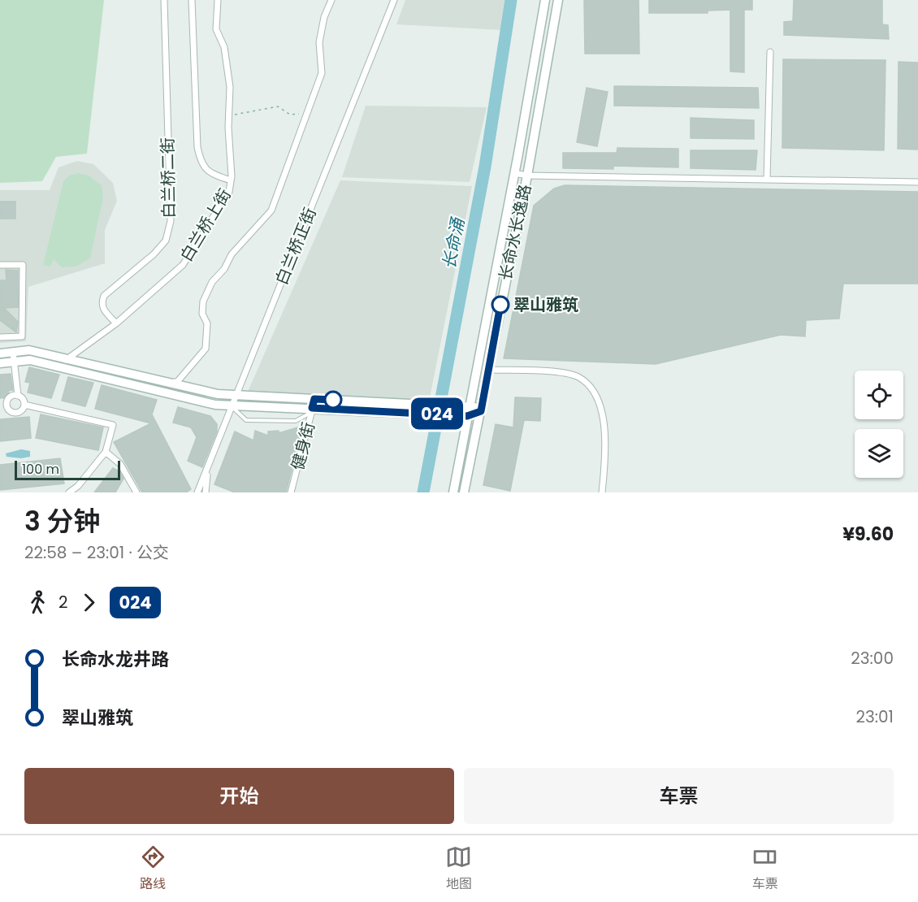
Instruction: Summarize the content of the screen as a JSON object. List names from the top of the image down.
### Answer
{
  "streets": {
    "street": [
      "白兰桥二街",
      "白兰桥上街",
      "长命水长逸路",
      "白兰桥正街",
      "健身街"
    ]
  },
  "crossings": [
    ["白兰桥二街", "白兰桥上街"]
  ],
  "water": ["长命涌"],
  "places": ["翠山雅筑"],
  "lines": ["bus line 024"],
  "scale_bar": "100 m",
  "page": {
    "on_map": "024",
    "scale": "100 m",
    "heading": ["3 分钟", "22:58 – 23:01 · 公交", "¥9.60"],
    "legs": ["2", "024"],
    "list": [
      {
        "name": "长命水龙井路",
        "value": "23:00"
      },
      {
        "name": "翠山雅筑",
        "value": "23:01"
      }
    ],
    "buttons": ["开始", "车票"],
    "tabs": ["路线", "地图", "车票"]
  }
}
